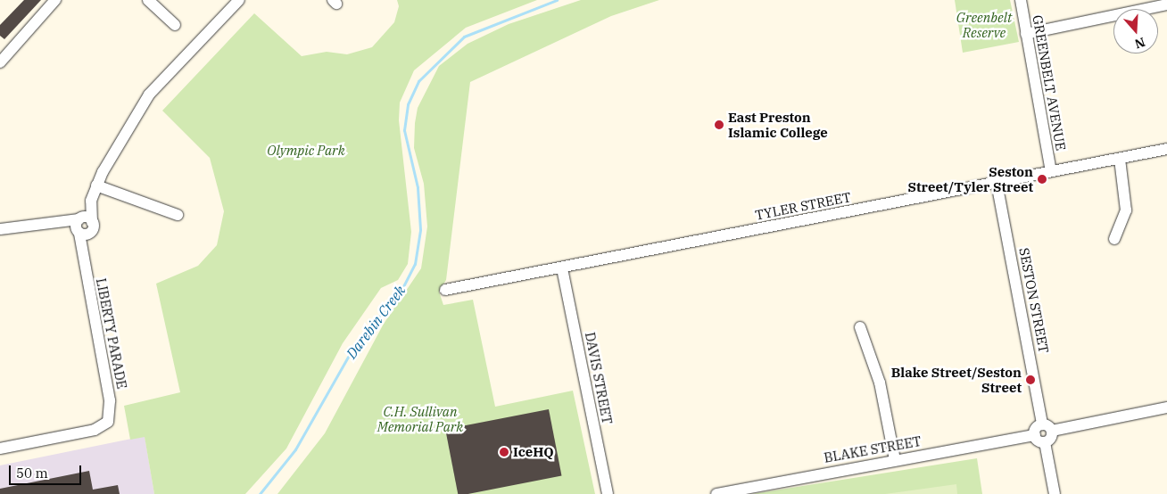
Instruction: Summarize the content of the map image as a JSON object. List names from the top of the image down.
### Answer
{
  "streets": {
    "street": [
      "GREENBELT AVENUE",
      "TYLER STREET",
      "SESTON STREET",
      "LIBERTY PARADE",
      "DAVIS STREET",
      "BLAKE STREET"
    ]
  },
  "crossings": [
    ["GREENBELT AVENUE", "TYLER STREET"],
    ["TYLER STREET", "SESTON STREET"],
    ["TYLER STREET", "DAVIS STREET"],
    ["SESTON STREET", "BLAKE STREET"]
  ],
  "water": ["Darebin Creek"],
  "parks": ["Greenbelt Reserve", "Olympic Park", "C.H. Sullivan Memorial Park"],
  "places": [
    "East Preston Islamic College",
    "Seston Street/Tyler Street",
    "Blake Street/Seston Street",
    "IceHQ"
  ],
  "scale_bar": "50 m",
  "north": "bottom"
}
